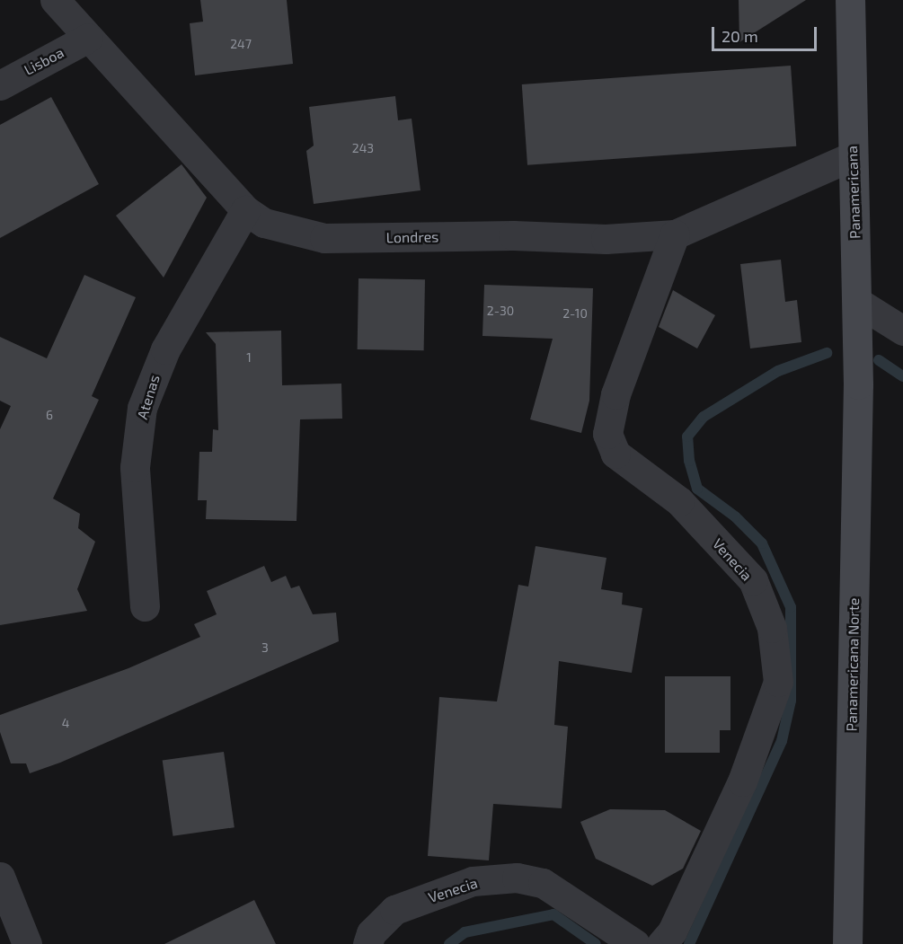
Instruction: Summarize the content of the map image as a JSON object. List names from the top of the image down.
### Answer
{
  "streets": {
    "main road": ["Panamericana", "Panamericana Norte"],
    "street": [
      "Lisboa",
      "Londres",
      "Atenas",
      "Venecia"
    ]
  },
  "crossings": [
    ["Lisboa", "Londres"],
    ["Panamericana", "Londres"],
    ["Panamericana", "Panamericana Norte"],
    ["Londres", "Atenas"],
    ["Londres", "Venecia"]
  ],
  "house_numbers": [
    "247",
    "243",
    "2-30",
    "2-10",
    "1",
    "6",
    "3",
    "4"
  ],
  "scale_bar": "20 m"
}
